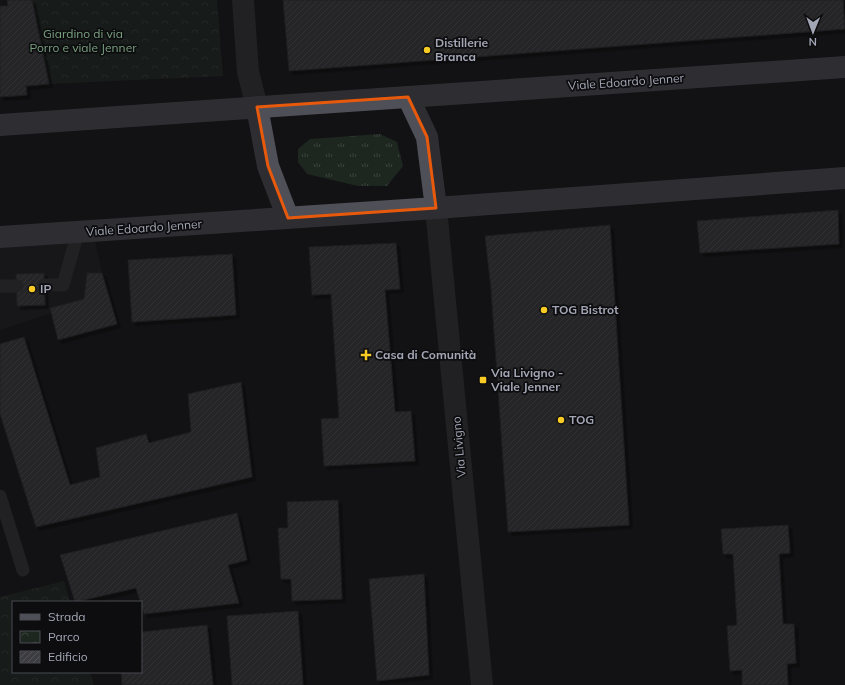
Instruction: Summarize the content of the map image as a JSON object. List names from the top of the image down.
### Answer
{
  "streets": {
    "main road": ["Viale Edoardo Jenner"],
    "street": ["Via Livigno"]
  },
  "crossings": [
    ["Viale Edoardo Jenner", "Via Livigno"]
  ],
  "parks": ["Giardino di via Porro e viale Jenner"],
  "places": {
    "other": [
      "Distillerie Branca",
      "IP",
      "TOG Bistrot",
      "TOG"
    ],
    "health": ["Casa di Comunità"],
    "transit": ["Via Livigno - Viale Jenner"]
  },
  "legend": ["Strada", "Parco", "Edificio"],
  "north": "bottom"
}
